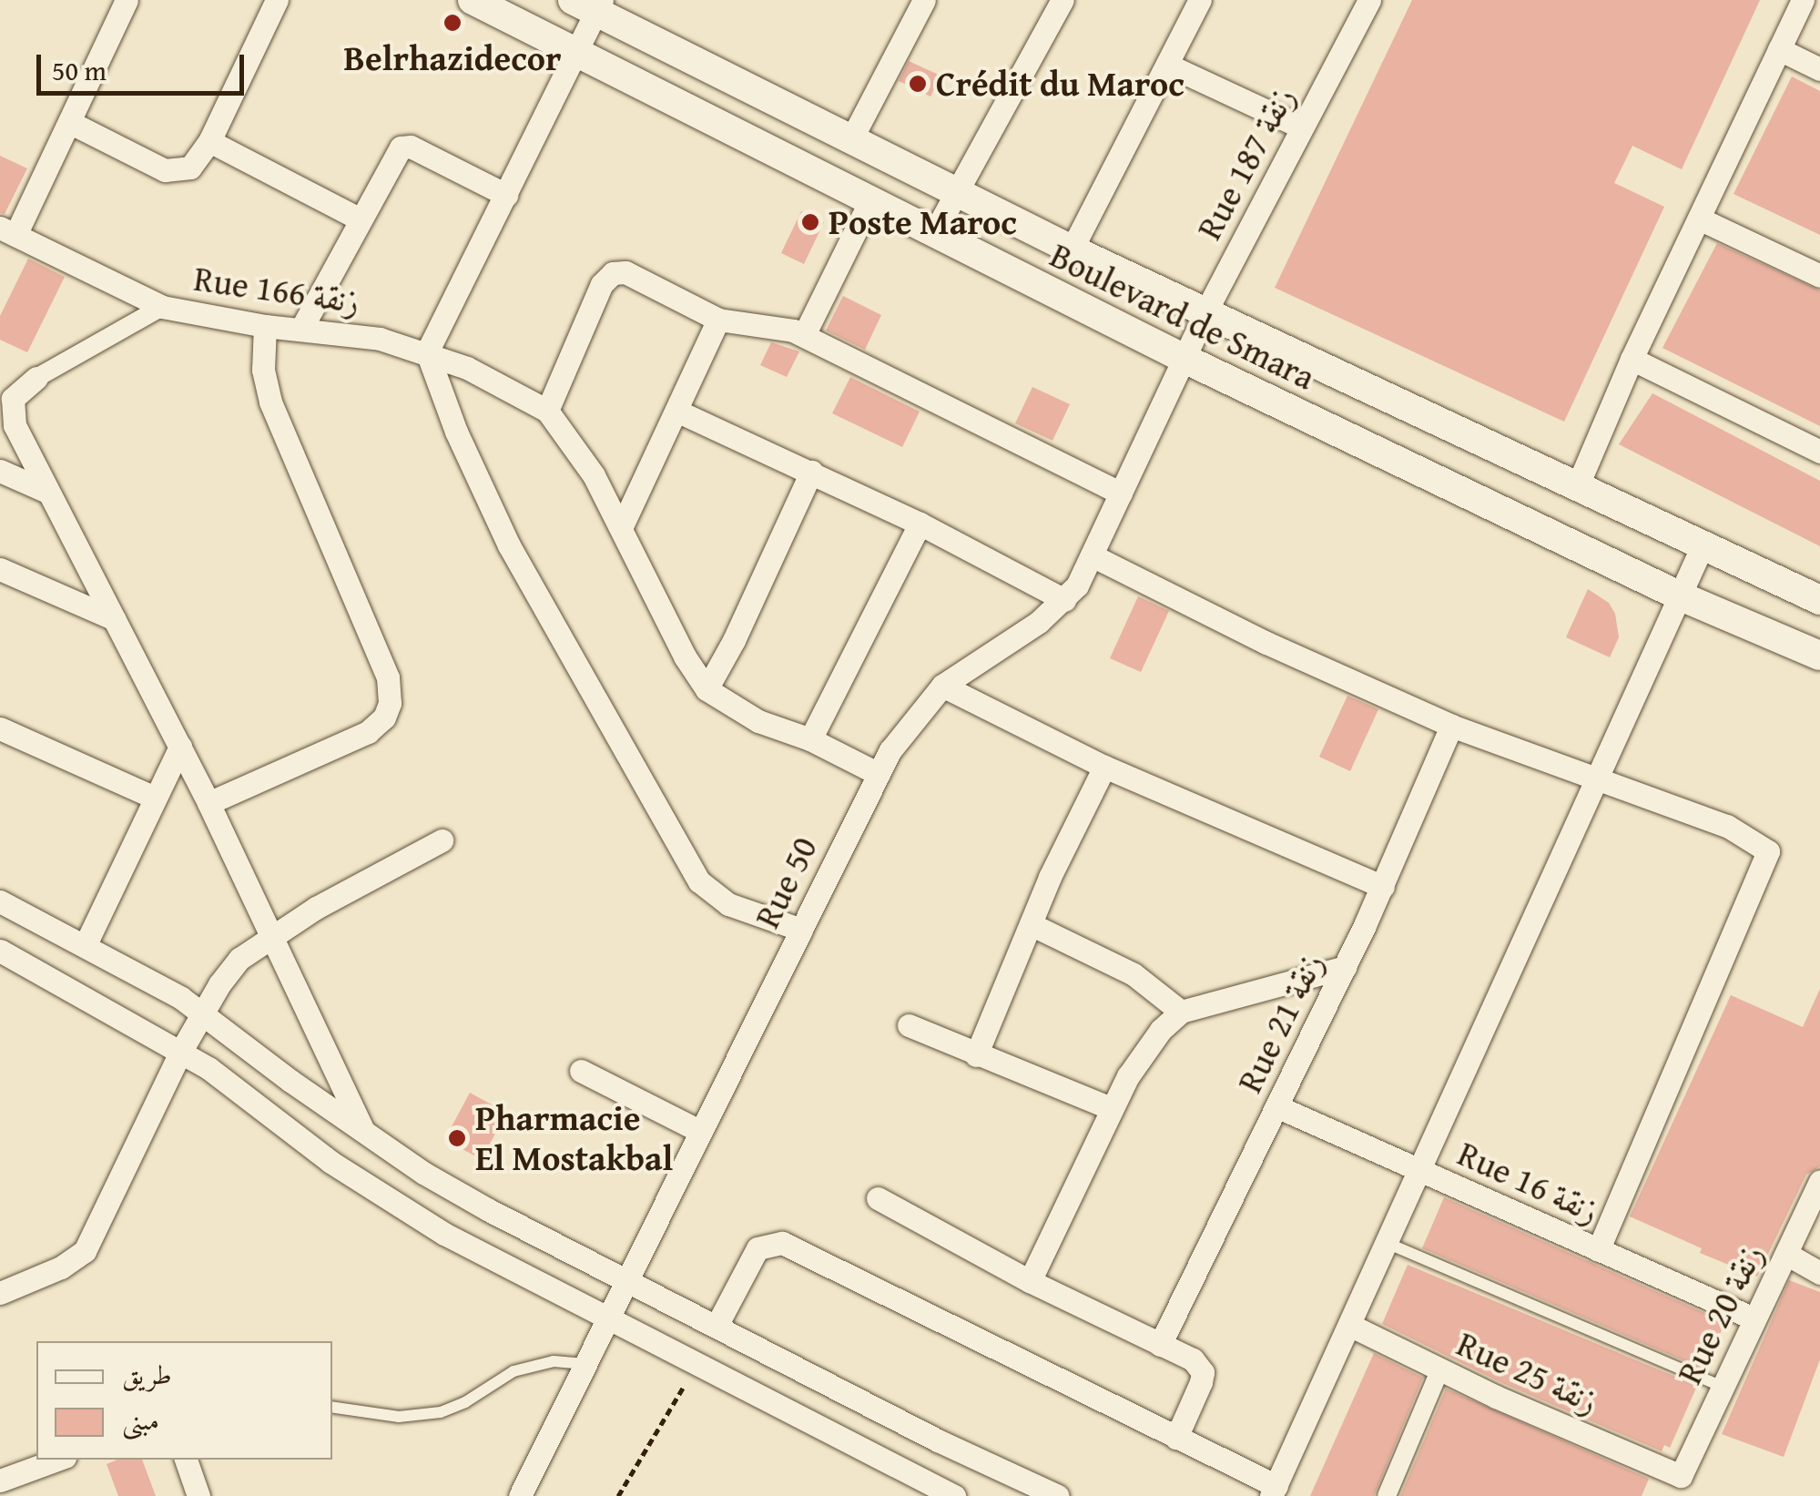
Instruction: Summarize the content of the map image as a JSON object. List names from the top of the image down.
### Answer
{
  "streets": {
    "street": [
      "Rue 187 زنقة",
      "Rue 166 زنقة",
      "Boulevard de Smara",
      "Rue 50",
      "Rue 21 زنقة",
      "Rue 16 زنقة",
      "Rue 20 زنقة",
      "Rue 25 زنقة"
    ]
  },
  "crossings": [
    ["Rue 187 زنقة", "Boulevard de Smara"],
    ["Rue 187 زنقة", "Rue 50"],
    ["Boulevard de Smara", "Rue 50"],
    ["Rue 21 زنقة", "Rue 16 زنقة"],
    ["Rue 16 زنقة", "Rue 20 زنقة"],
    ["Rue 20 زنقة", "Rue 25 زنقة"]
  ],
  "places": [
    "Belrhazidecor",
    "Crédit du Maroc",
    "Poste Maroc",
    "Pharmacie El Mostakbal"
  ],
  "legend": ["طريق", "مبنى"],
  "scale_bar": "50 m"
}
